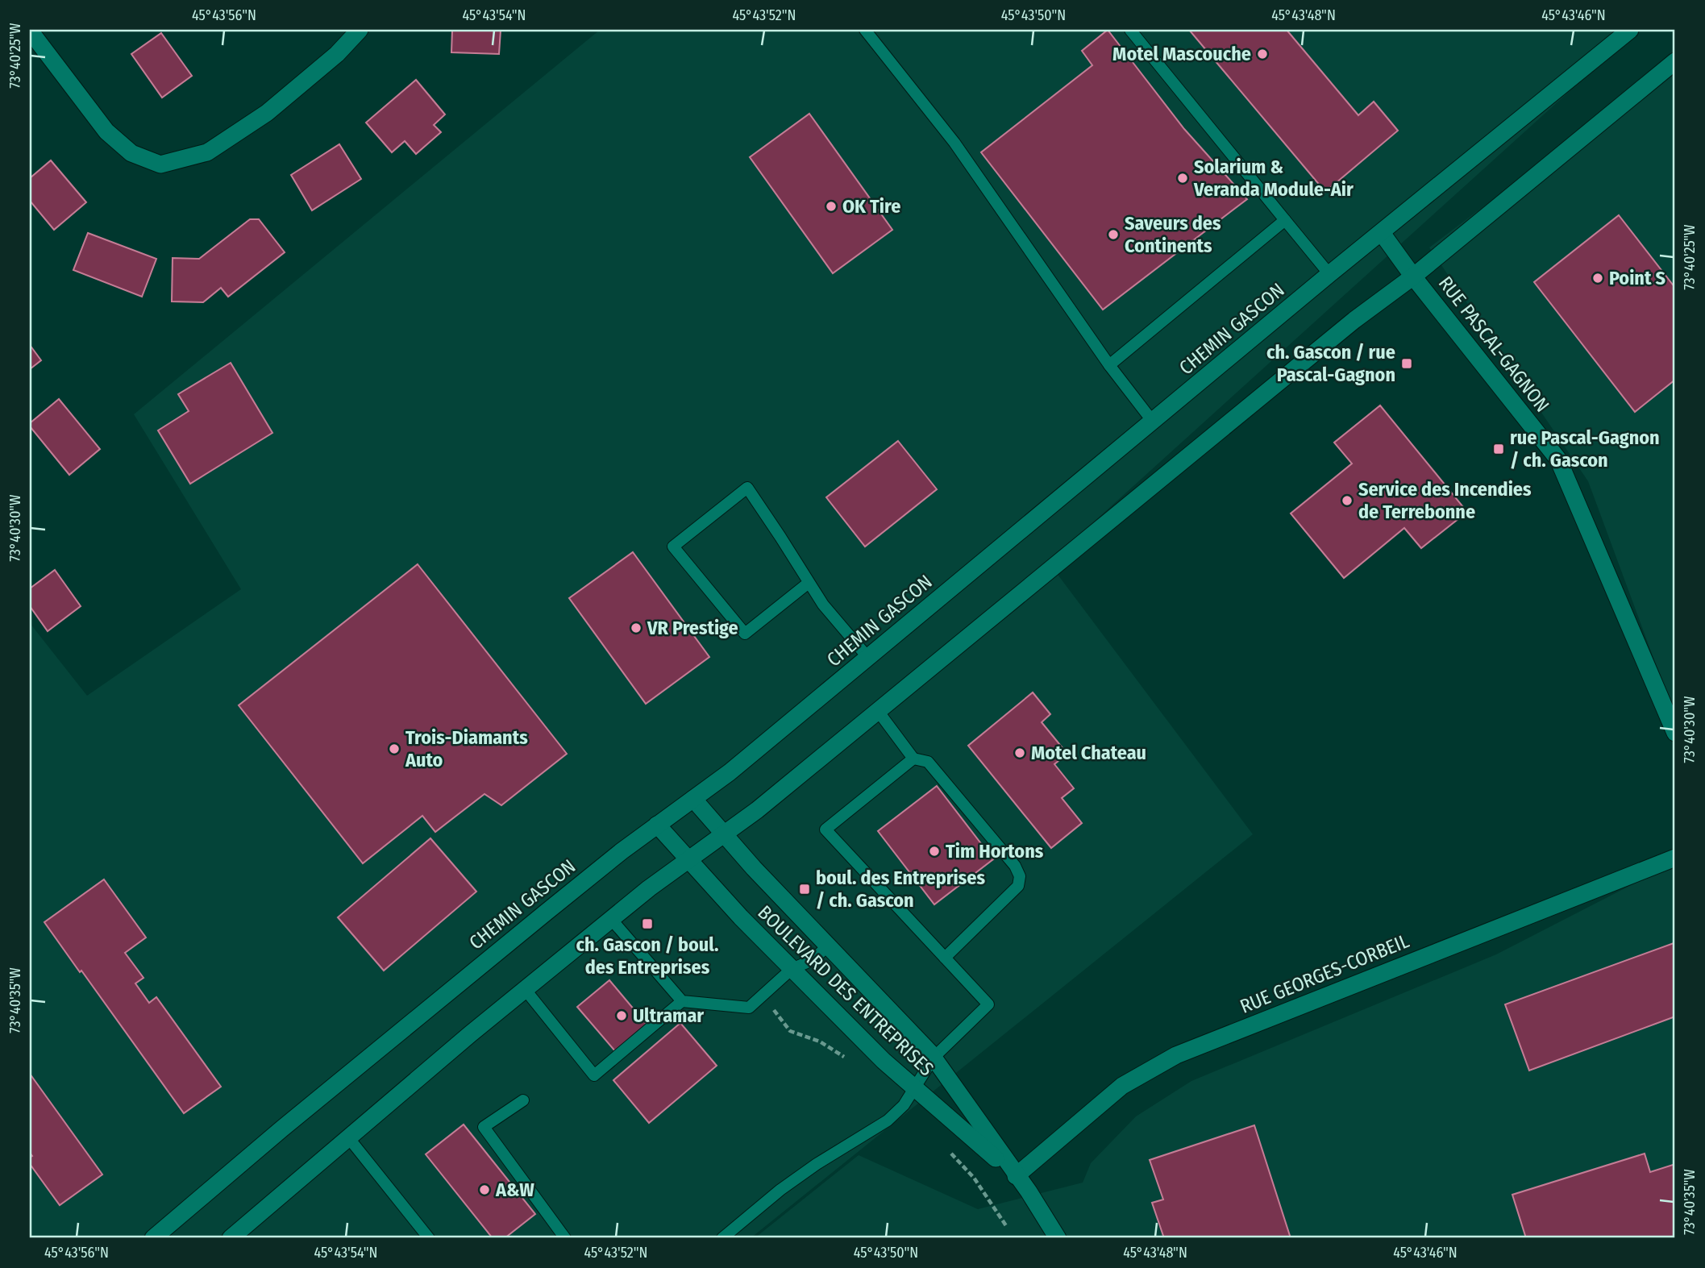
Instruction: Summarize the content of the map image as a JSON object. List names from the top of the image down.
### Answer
{
  "streets": {
    "main road": [
      "CHEMIN GASCON",
      "RUE PASCAL-GAGNON",
      "RUE GEORGES-CORBEIL",
      "BOULEVARD DES ENTREPRISES"
    ]
  },
  "crossings": [
    ["CHEMIN GASCON", "RUE PASCAL-GAGNON"],
    ["CHEMIN GASCON", "BOULEVARD DES ENTREPRISES"],
    ["RUE GEORGES-CORBEIL", "BOULEVARD DES ENTREPRISES"]
  ],
  "places": {
    "other": [
      "Motel Mascouche",
      "Solarium & Veranda Module-Air",
      "OK Tire",
      "Saveurs des Continents",
      "Point S",
      "Service des Incendies de Terrebonne",
      "VR Prestige",
      "Trois-Diamants Auto",
      "Motel Chateau",
      "Tim Hortons",
      "Ultramar",
      "A&W"
    ],
    "transit": [
      "ch. Gascon / rue Pascal-Gagnon",
      "rue Pascal-Gagnon / ch. Gascon",
      "boul. des Entreprises / ch. Gascon",
      "ch. Gascon / boul. des Entreprises"
    ]
  },
  "coordinates": [
    "45°43'56\"N",
    "45°43'54\"N",
    "45°43'52\"N",
    "45°43'50\"N",
    "45°43'48\"N",
    "45°43'46\"N",
    "73°40'25\"W",
    "73°40'30\"W",
    "73°40'35\"W"
  ]
}
